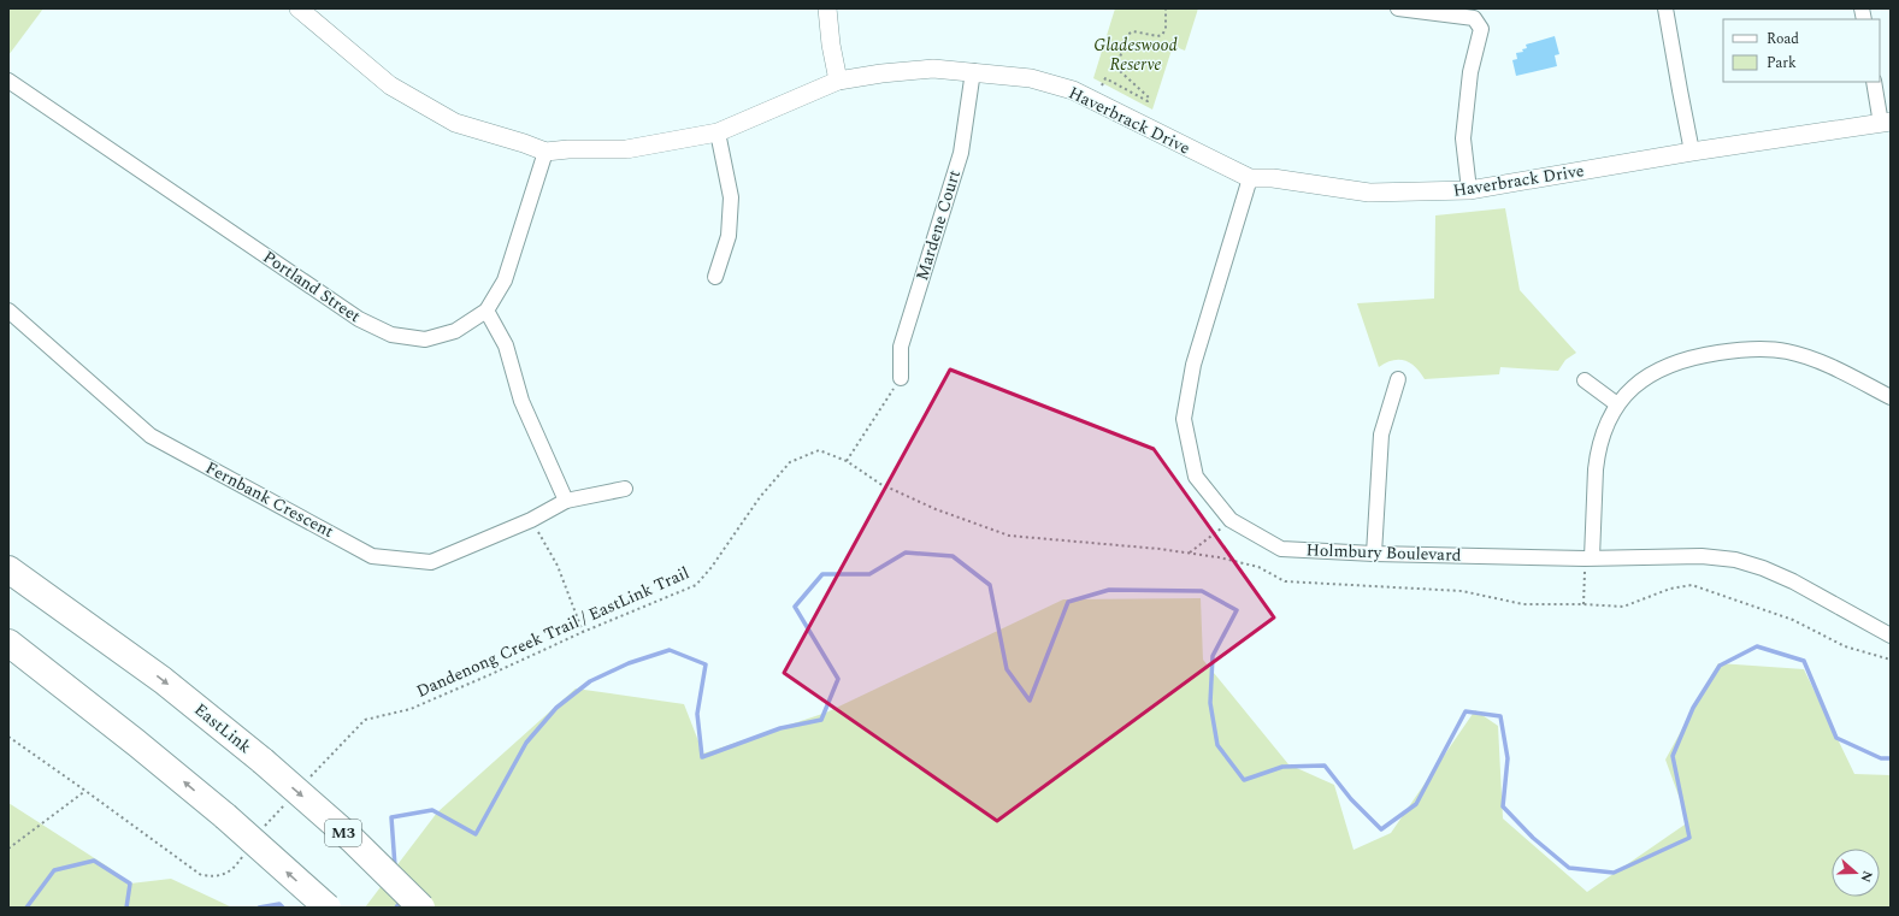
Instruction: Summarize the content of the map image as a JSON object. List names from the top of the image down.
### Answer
{
  "streets": {
    "highway": ["EastLink", "M3"],
    "street": [
      "Haverbrack Drive",
      "Mardene Court",
      "Portland Street",
      "Fernbank Crescent",
      "Holmbury Boulevard"
    ],
    "path": ["Dandenong Creek Trail / EastLink Trail"]
  },
  "crossings": [
    ["Haverbrack Drive", "Mardene Court"],
    ["Haverbrack Drive", "Portland Street"],
    ["Haverbrack Drive", "Holmbury Boulevard"]
  ],
  "parks": ["Gladeswood Reserve"],
  "legend": ["Road", "Park"],
  "north": "right"
}
